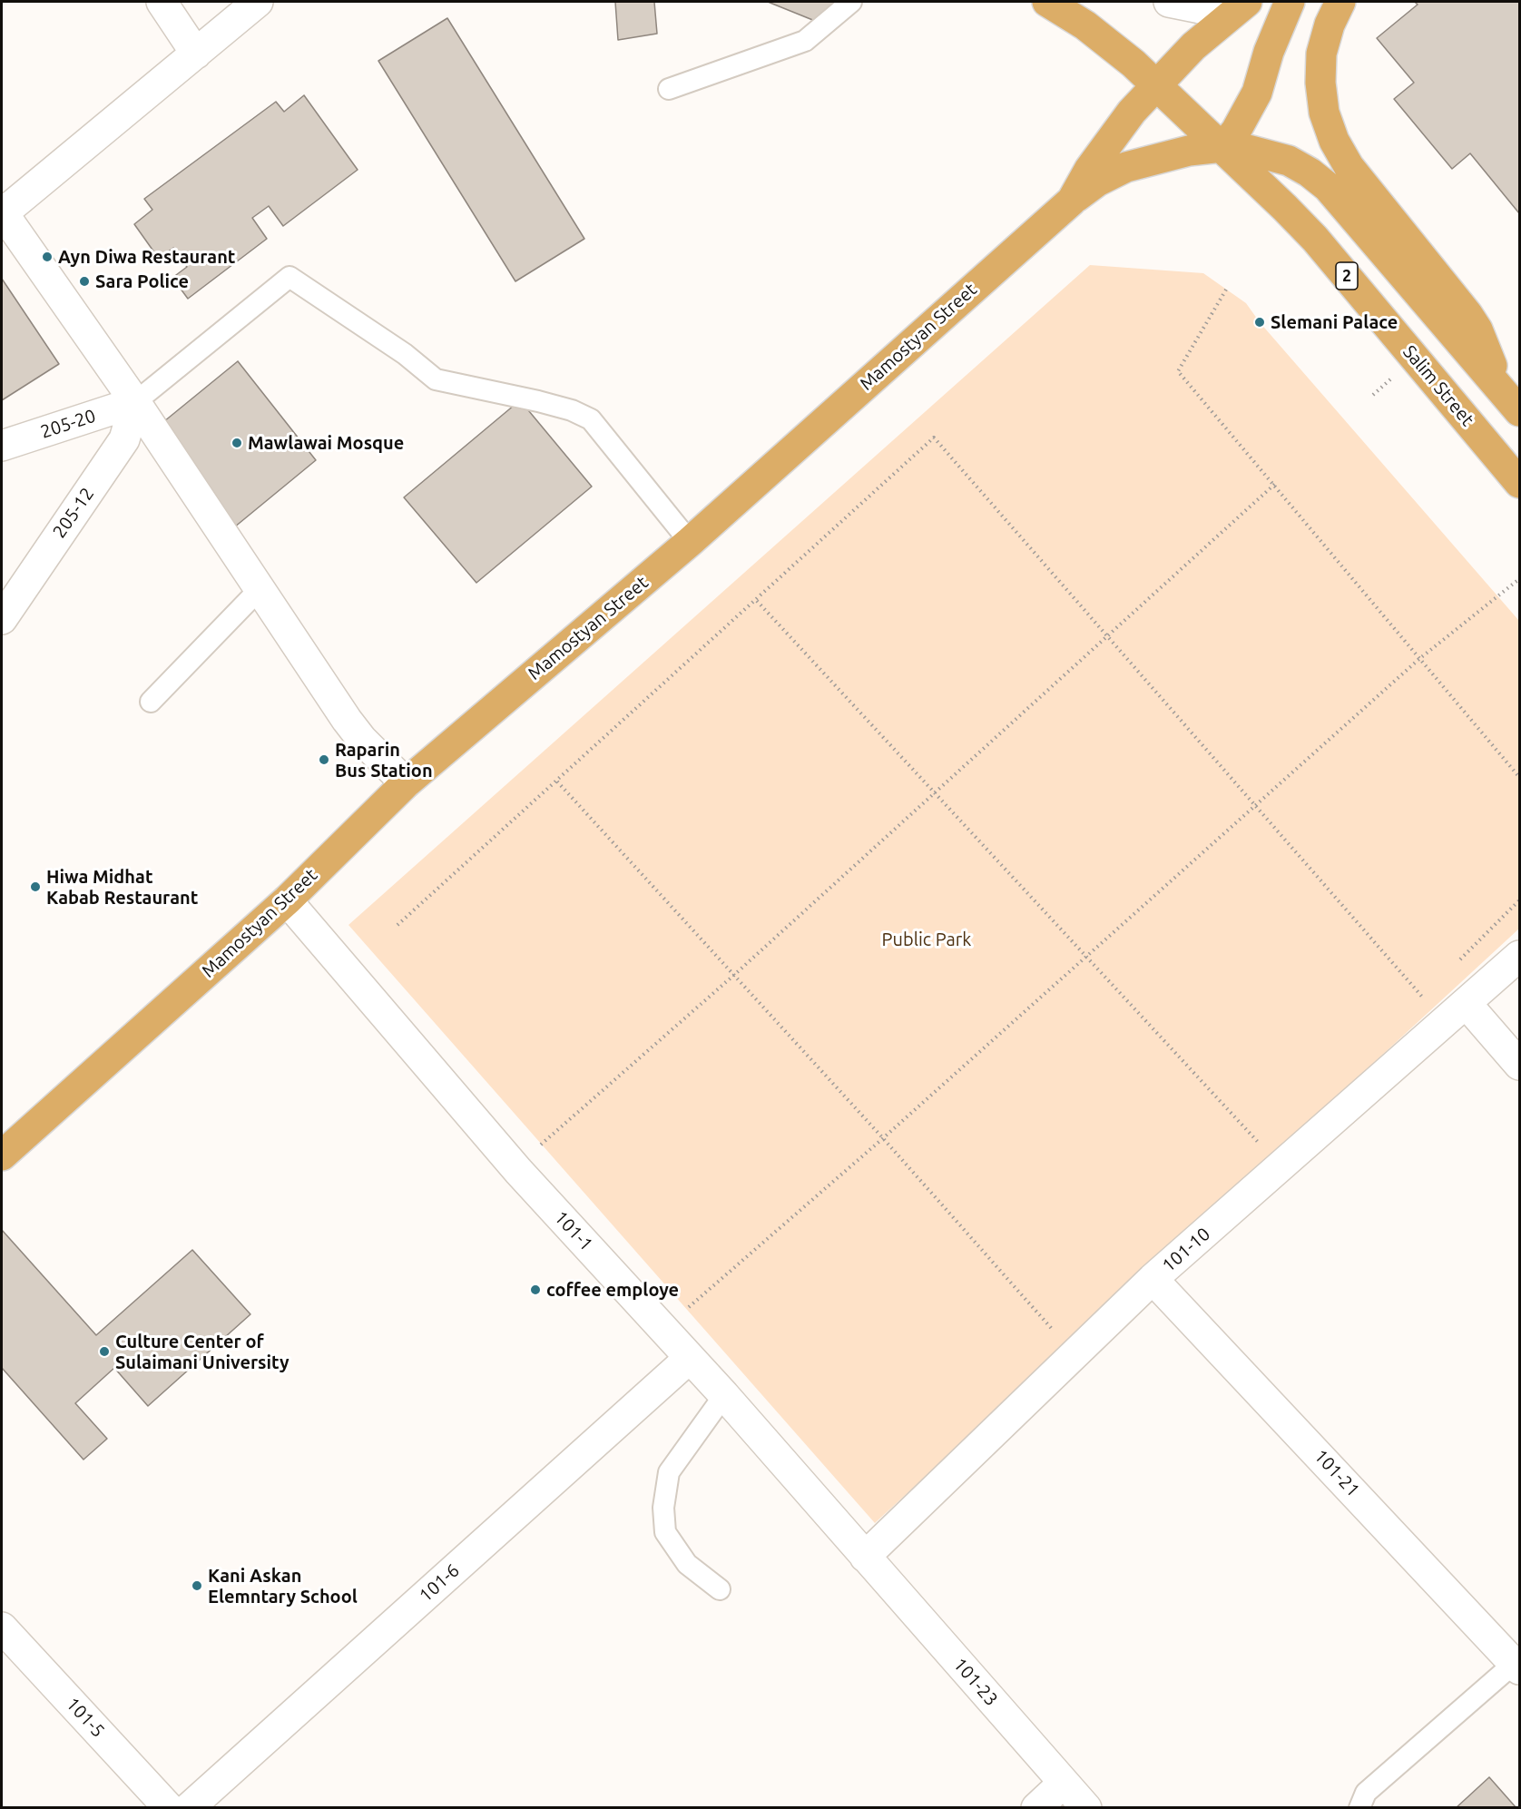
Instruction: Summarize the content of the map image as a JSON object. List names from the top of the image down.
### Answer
{
  "streets": {
    "main road": ["2", "Mamostyan Street", "Salim Street"],
    "street": [
      "205-20",
      "205-12",
      "101-1",
      "101-10",
      "101-21",
      "101-6",
      "101-23",
      "101-5"
    ]
  },
  "crossings": [
    ["2", "Salim Street"],
    ["Mamostyan Street", "Salim Street"],
    ["Mamostyan Street", "101-1"],
    ["205-20", "205-12"],
    ["101-1", "101-10"],
    ["101-1", "101-6"],
    ["101-1", "101-23"],
    ["101-10", "101-21"],
    ["101-10", "101-23"]
  ],
  "parks": ["Public Park"],
  "places": [
    "Ayn Diwa Restaurant",
    "Sara Police",
    "Slemani Palace",
    "Mawlawai Mosque",
    "Raparin Bus Station",
    "Hiwa Midhat Kabab Restaurant",
    "coffee employe",
    "Culture Center of Sulaimani University",
    "Kani Askan Elemntary School"
  ]
}
